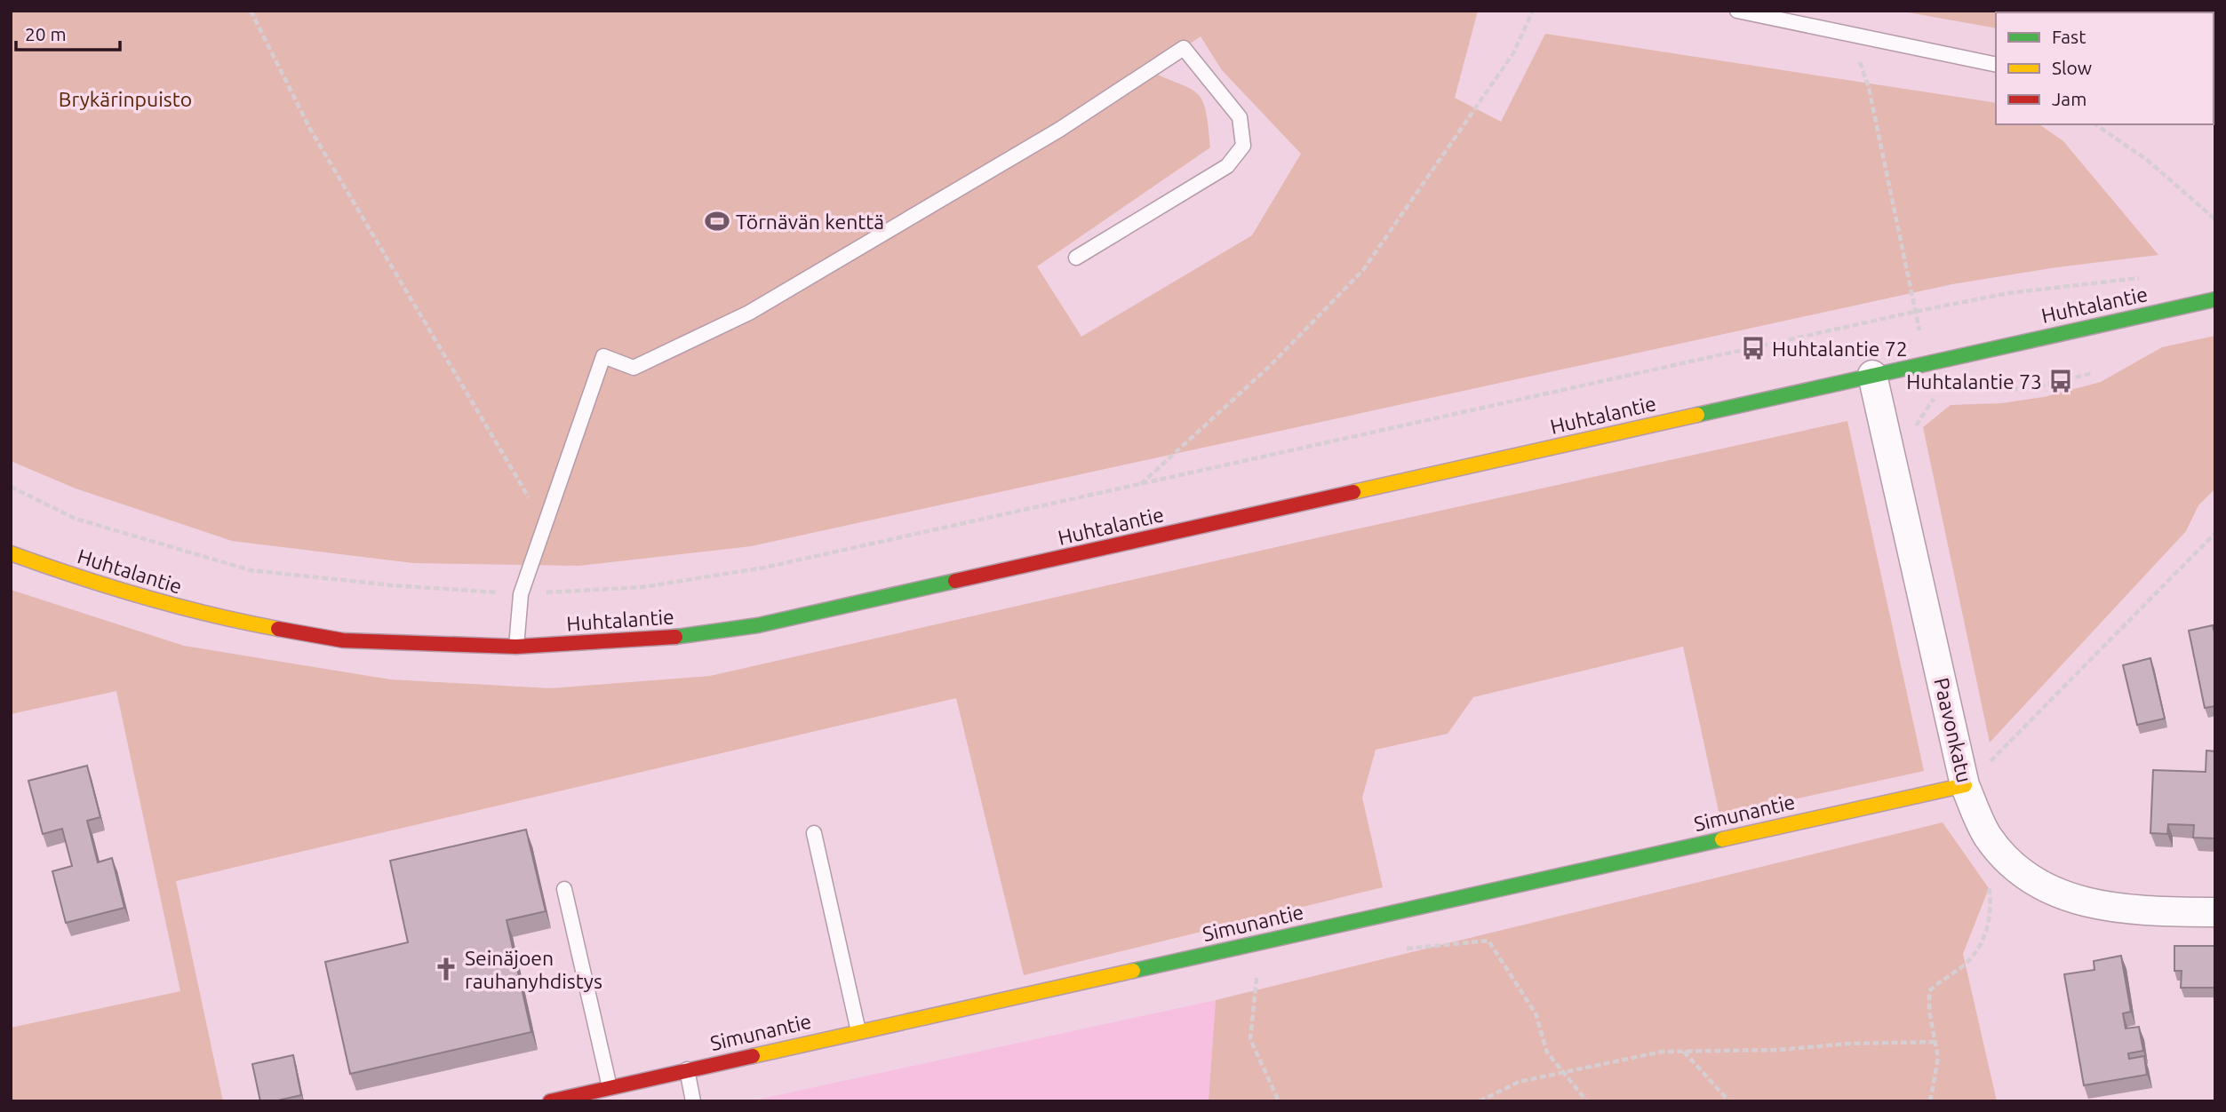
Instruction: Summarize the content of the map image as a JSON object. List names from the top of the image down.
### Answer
{
  "streets": {
    "main road": ["Huhtalantie", "Simunantie"],
    "street": ["Paavonkatu"]
  },
  "crossings": [
    ["Huhtalantie", "Paavonkatu"],
    ["Paavonkatu", "Simunantie"]
  ],
  "parks": ["Brykärinpuisto"],
  "places": {
    "sports": ["Törnävän kenttä"],
    "bus stop": ["Huhtalantie 72", "Huhtalantie 73"],
    "church": ["Seinäjoen rauhanyhdistys"]
  },
  "legend": ["Fast", "Slow", "Jam"],
  "scale_bar": "20 m"
}
